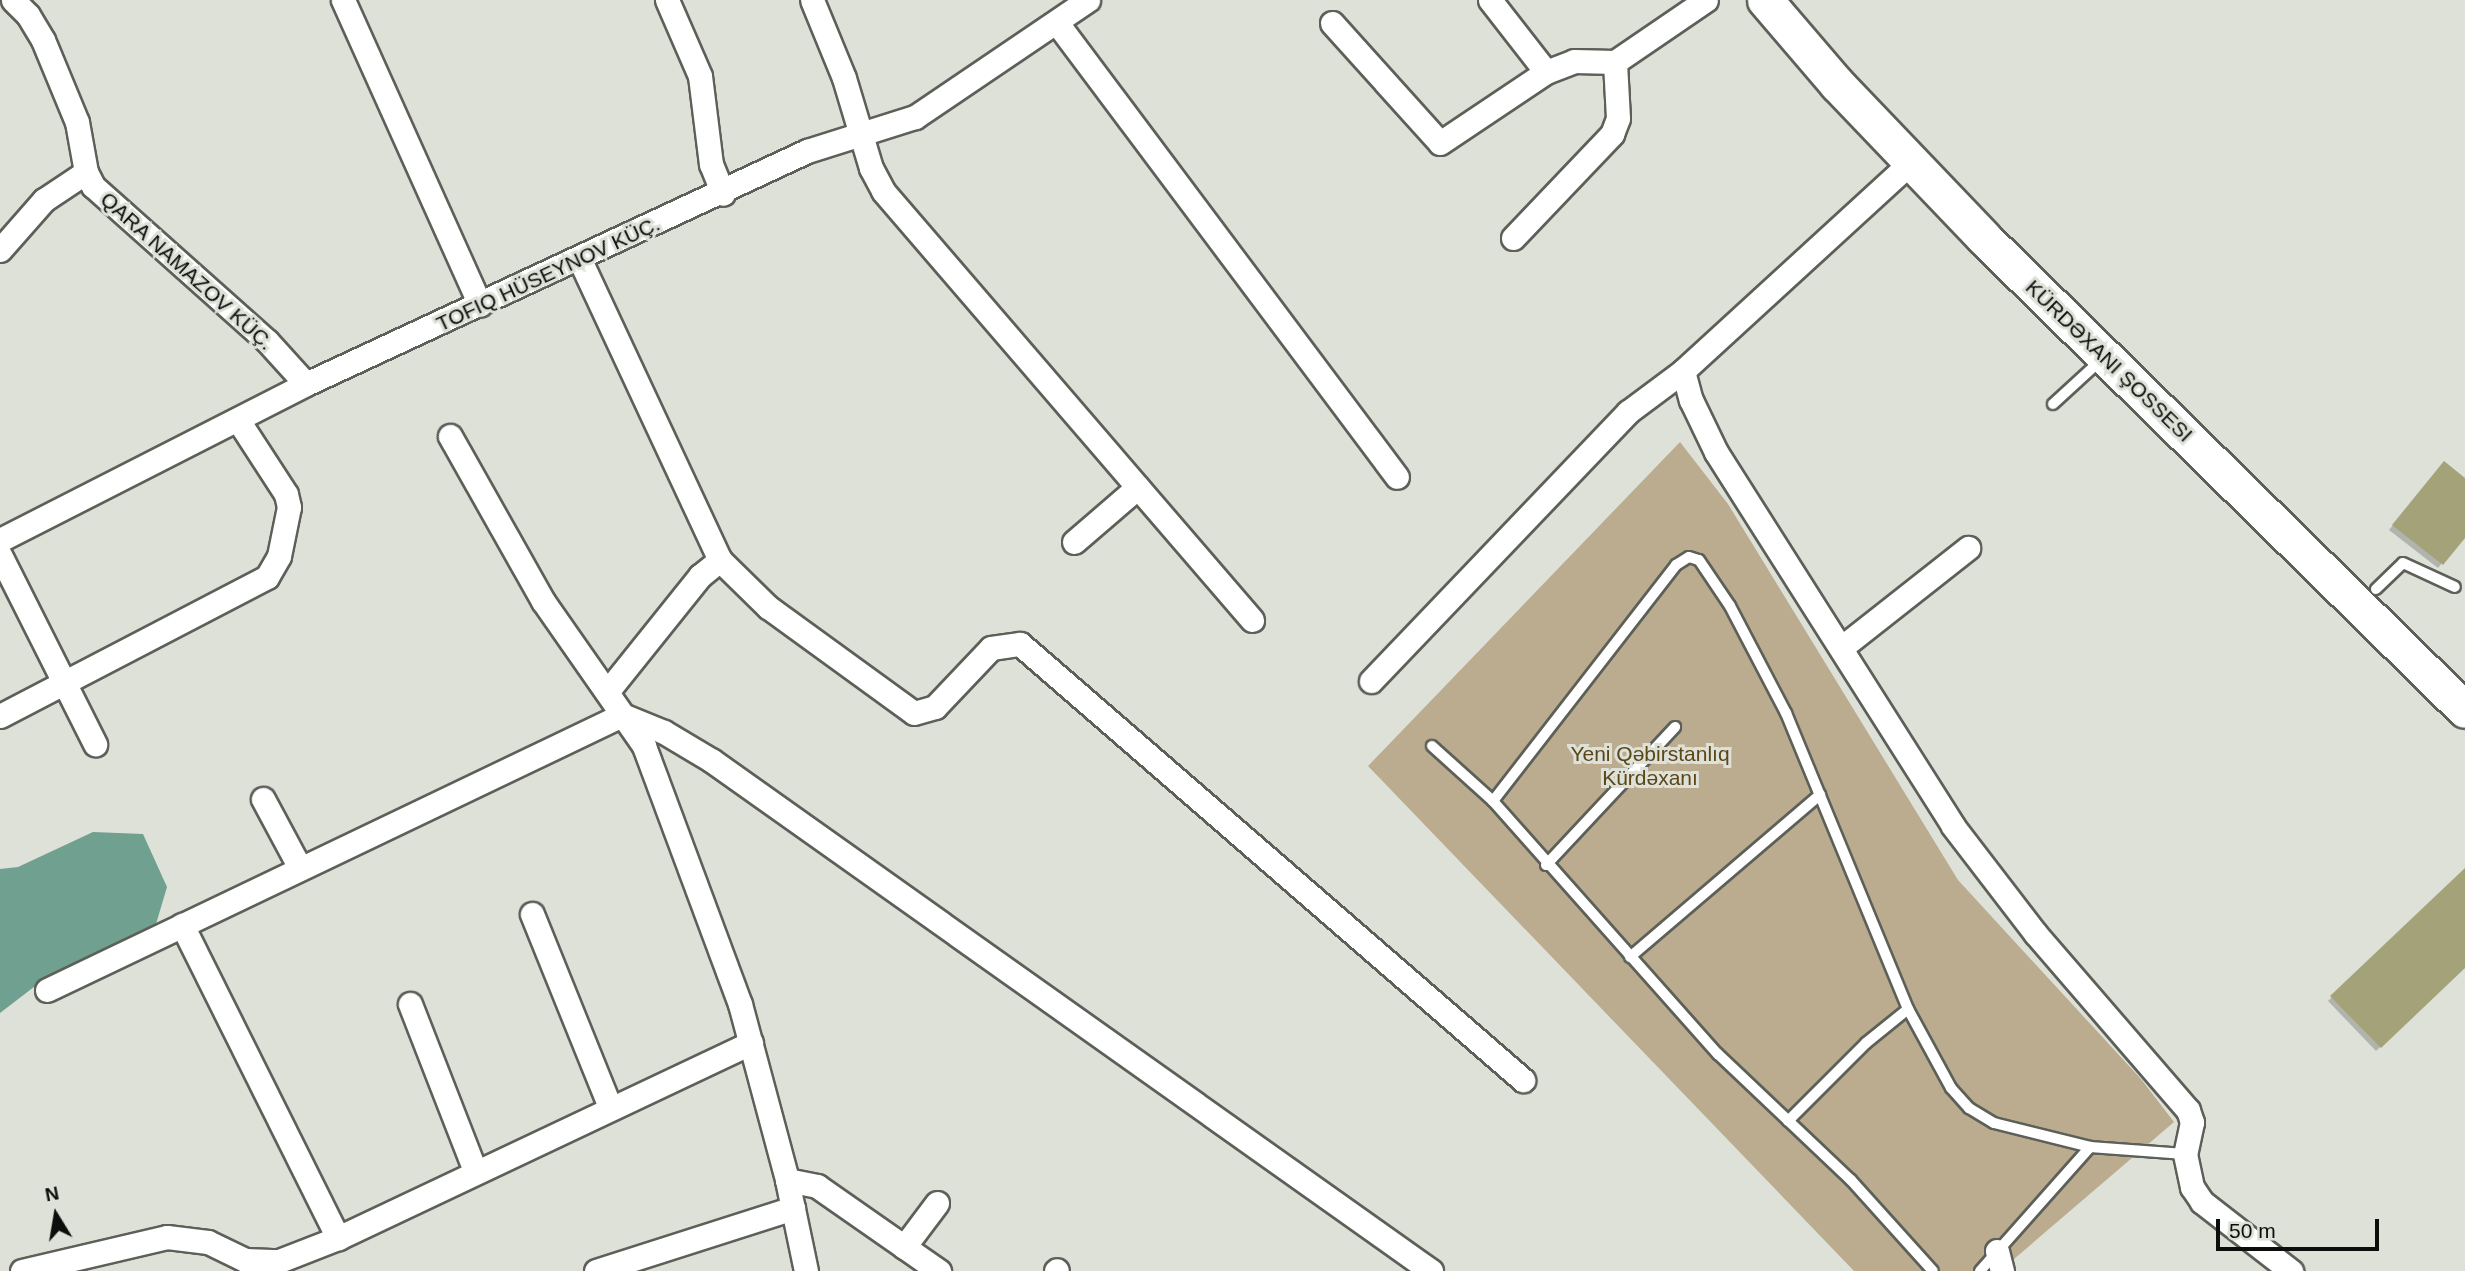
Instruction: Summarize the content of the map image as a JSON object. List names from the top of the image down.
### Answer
{
  "streets": {
    "street": ["QARA NAMAZOV KÜÇ.", "TOFIQ HÜSEYNOV KÜÇ."]
  },
  "crossings": [
    ["QARA NAMAZOV KÜÇ.", "TOFIQ HÜSEYNOV KÜÇ."]
  ],
  "parks": ["Yeni Qəbirstanlıq Kürdəxanı"],
  "scale_bar": "50 m",
  "north": "top"
}
